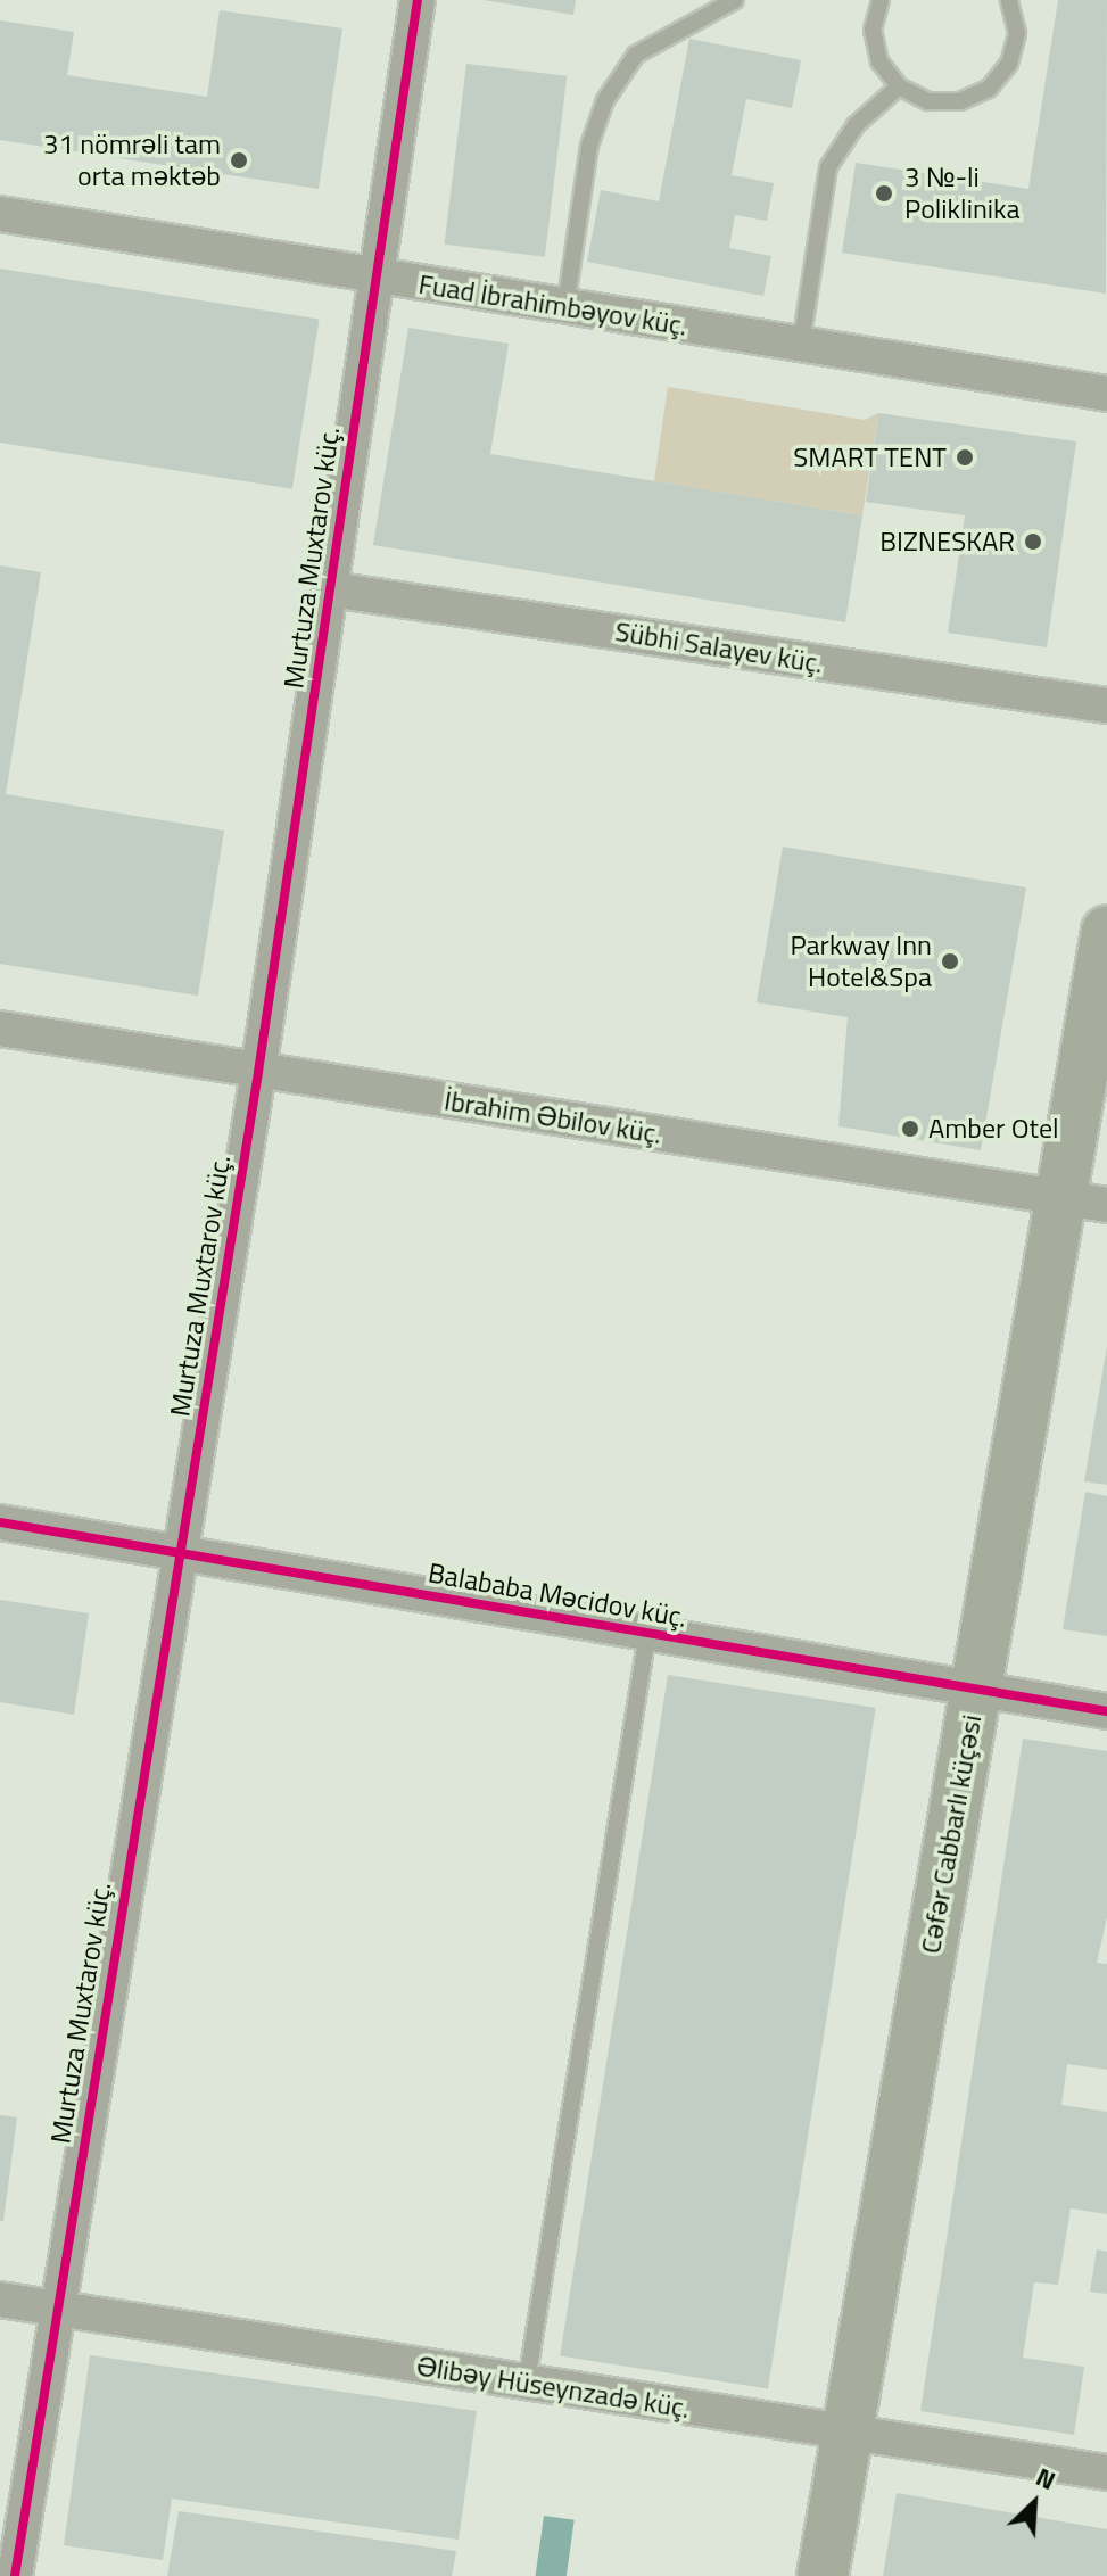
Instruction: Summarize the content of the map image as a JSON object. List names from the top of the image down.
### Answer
{
  "streets": {
    "main road": ["Cəfər Cabbarlı küçəsi"],
    "street": [
      "Fuad İbrahimbəyov küç.",
      "Murtuza Muxtarov küç.",
      "Sübhi Salayev küç.",
      "İbrahim Əbilov küç.",
      "Balababa Məcidov küç.",
      "Əlibəy Hüseynzadə küç."
    ]
  },
  "crossings": [
    ["Fuad İbrahimbəyov küç.", "Murtuza Muxtarov küç."],
    ["Murtuza Muxtarov küç.", "Sübhi Salayev küç."],
    ["Murtuza Muxtarov küç.", "İbrahim Əbilov küç."],
    ["Murtuza Muxtarov küç.", "Balababa Məcidov küç."],
    ["Murtuza Muxtarov küç.", "Əlibəy Hüseynzadə küç."],
    ["İbrahim Əbilov küç.", "Cəfər Cabbarlı küçəsi"],
    ["Balababa Məcidov küç.", "Cəfər Cabbarlı küçəsi"],
    ["Cəfər Cabbarlı küçəsi", "Əlibəy Hüseynzadə küç."]
  ],
  "places": [
    "31 nömrəli tam orta məktəb",
    "3 №-li Poliklinika",
    "SMART TENT",
    "BIZNESKAR",
    "Parkway Inn Hotel&Spa",
    "Amber Otel"
  ],
  "north": "top right"
}
